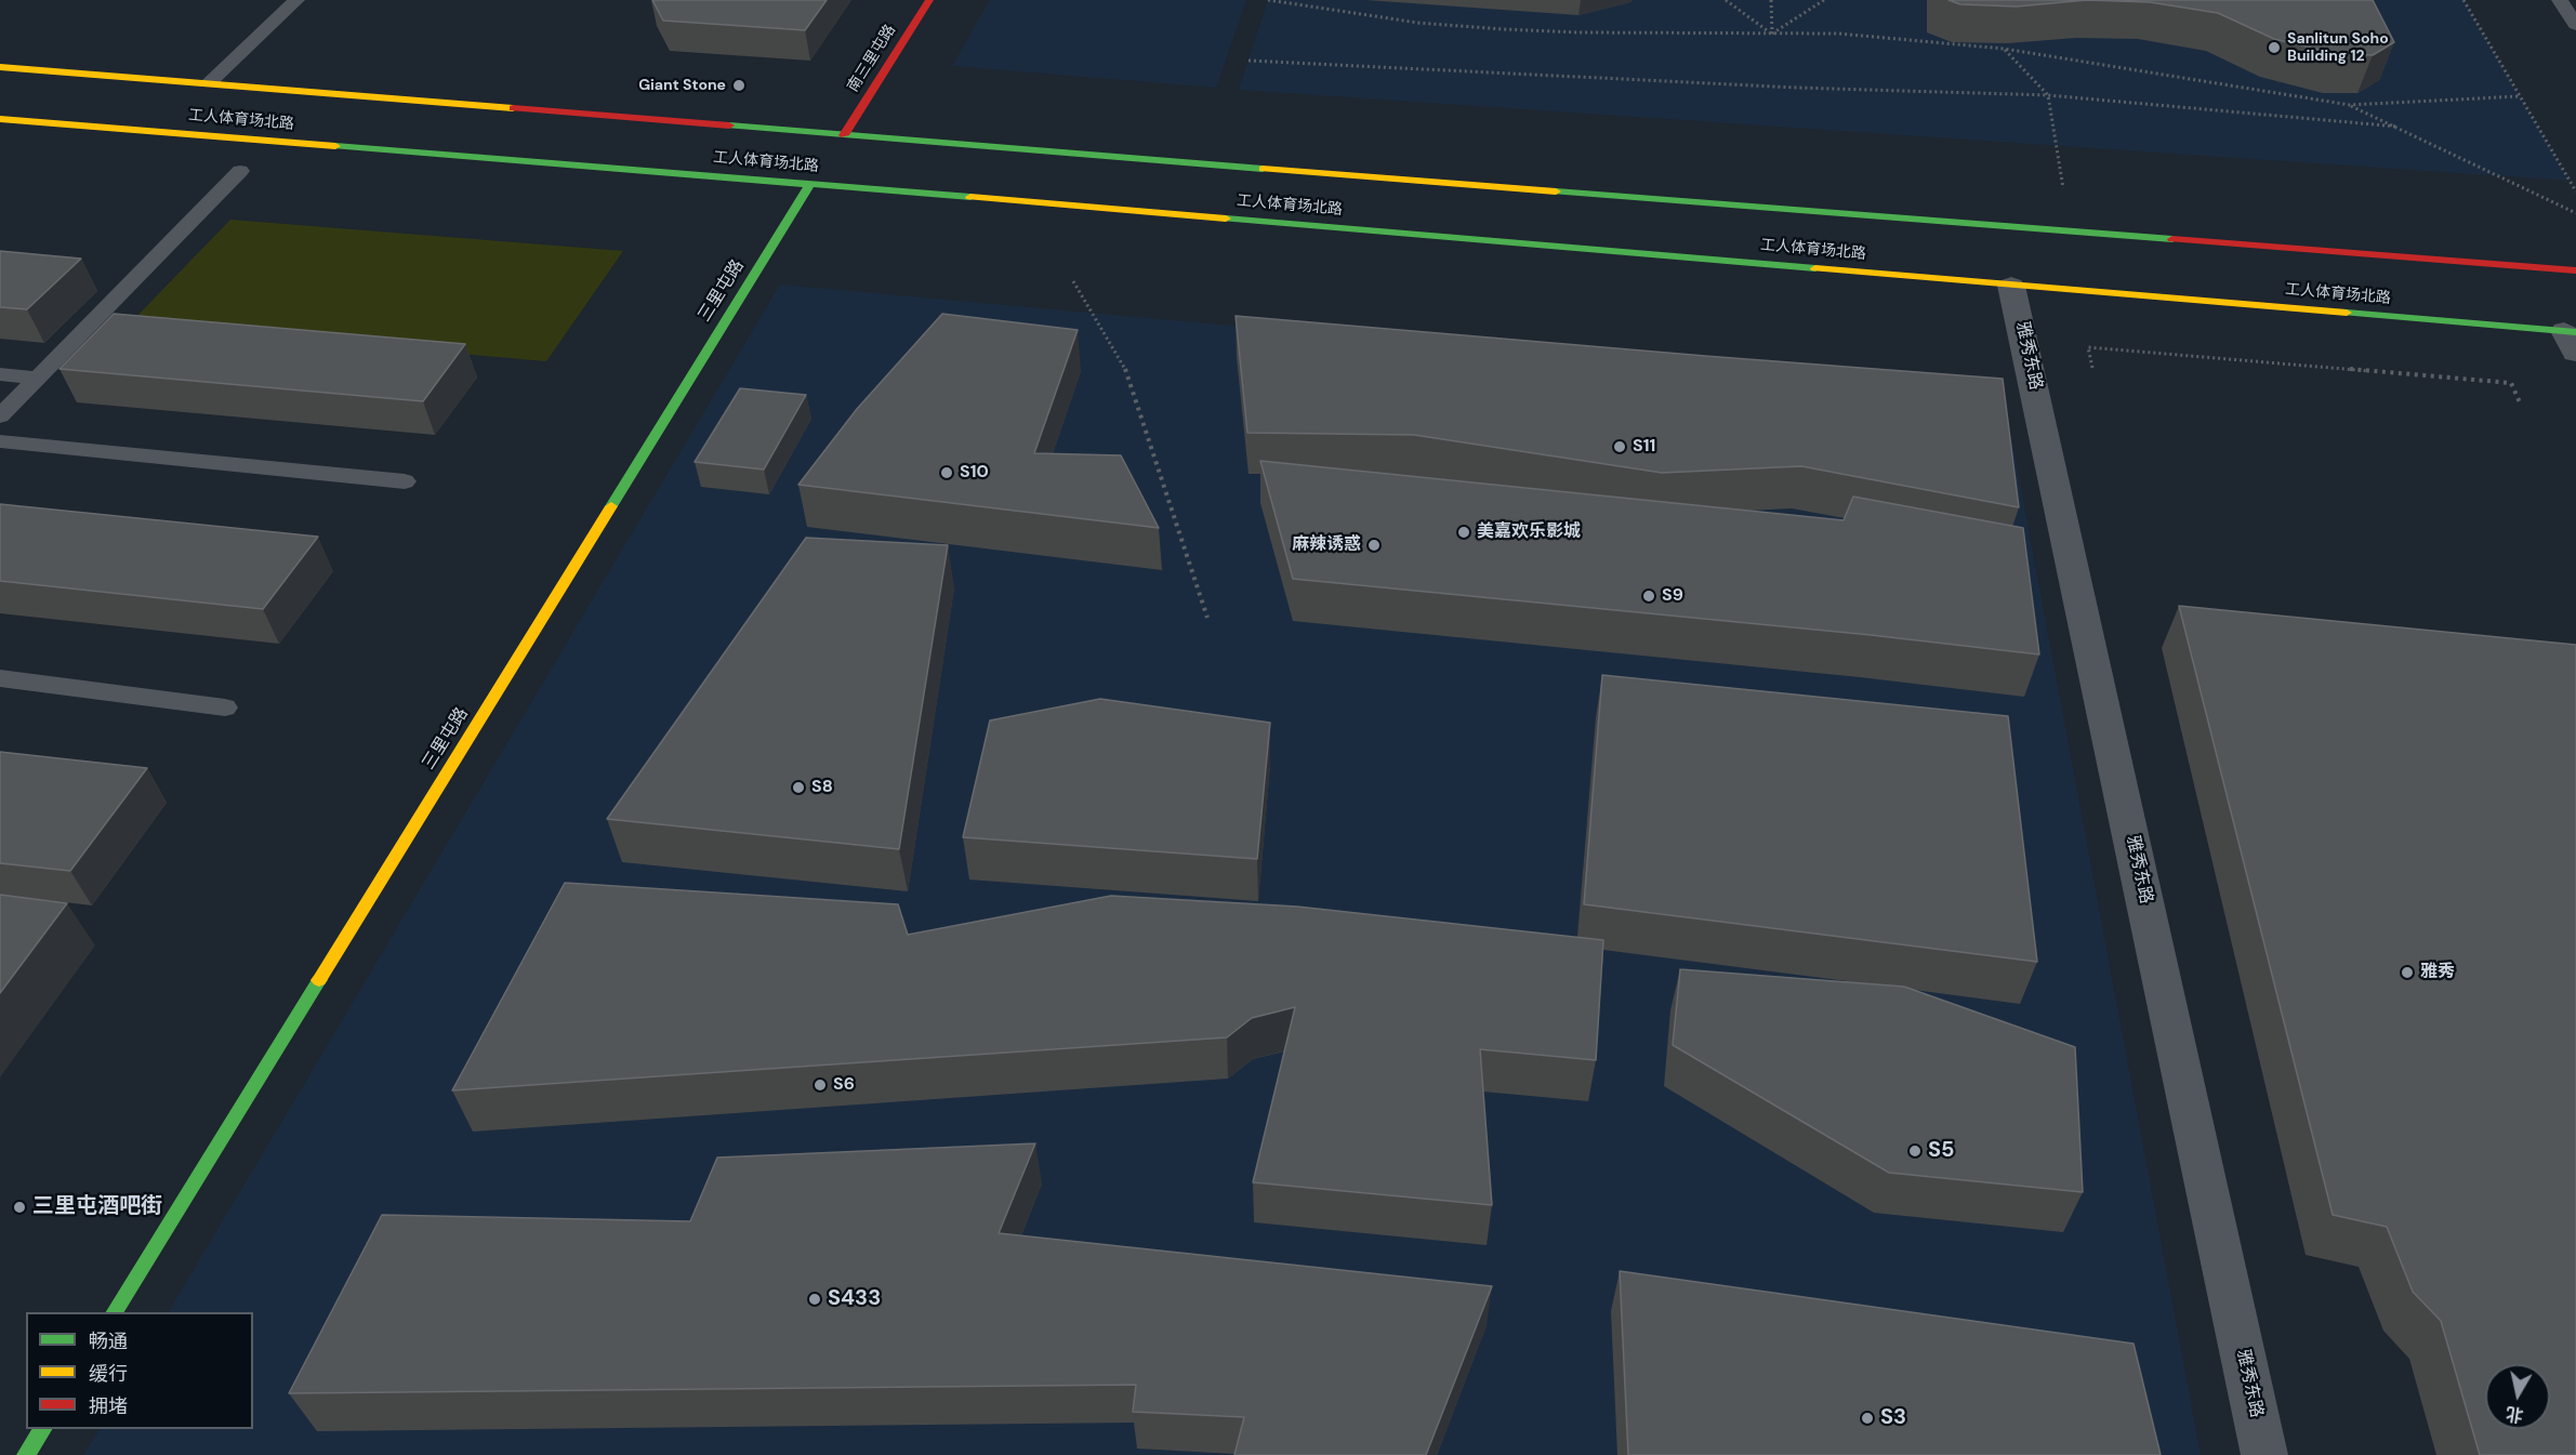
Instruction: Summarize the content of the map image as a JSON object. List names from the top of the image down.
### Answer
{
  "streets": {
    "main road": ["南三里屯路", "工人体育场北路", "三里屯路"],
    "street": ["雅秀东路"]
  },
  "crossings": [
    ["南三里屯路", "工人体育场北路"],
    ["工人体育场北路", "三里屯路"],
    ["工人体育场北路", "雅秀东路"]
  ],
  "places": [
    "Sanlitun Soho Building 12",
    "Giant Stone",
    "S11",
    "S10",
    "美嘉欢乐影城",
    "麻辣诱惑",
    "S9",
    "S8",
    "雅秀",
    "S6",
    "S5",
    "三里屯酒吧街",
    "S433",
    "S3"
  ],
  "legend": ["畅通", "缓行", "拥堵"],
  "north": "bottom"
}
